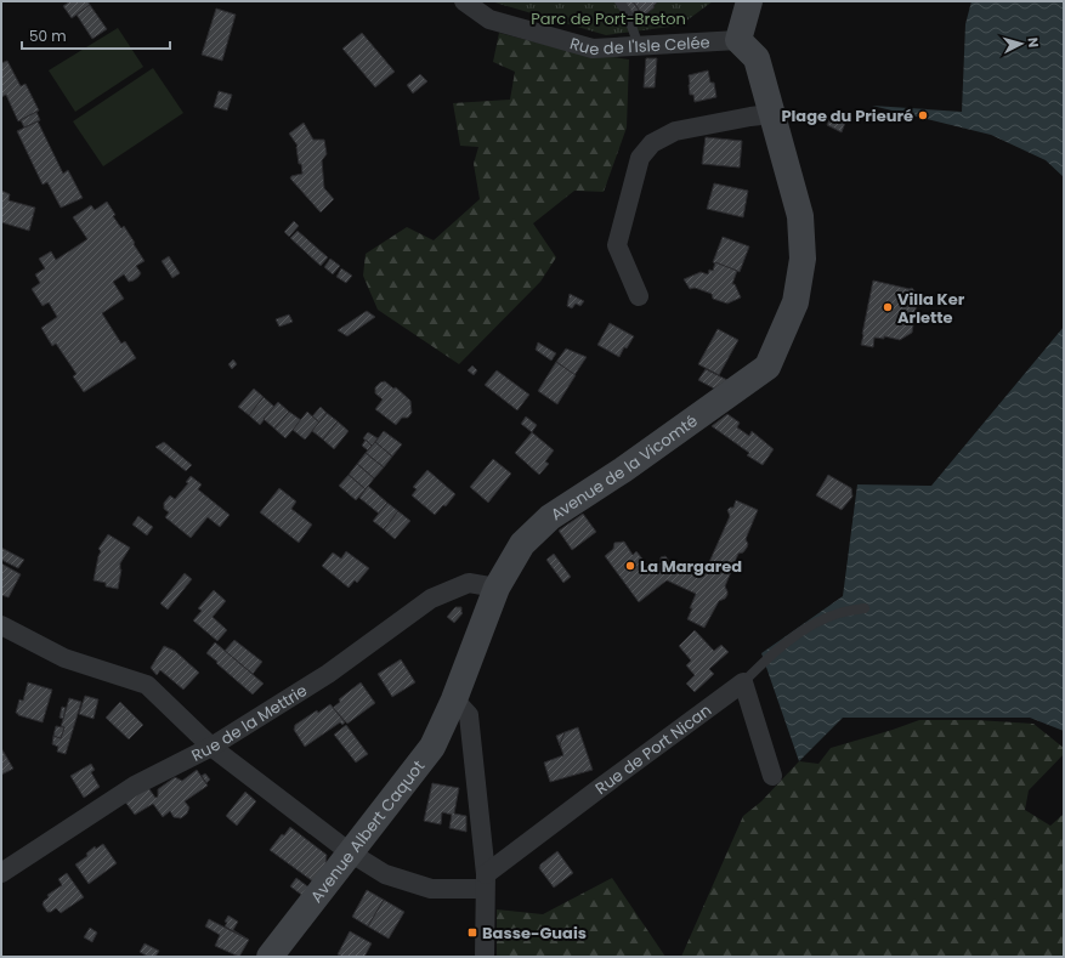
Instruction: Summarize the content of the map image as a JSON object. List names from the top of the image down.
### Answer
{
  "streets": {
    "main road": ["Avenue de la Vicomté", "Avenue Albert Caquot"],
    "street": ["Rue de l'Isle Celée", "Rue de la Mettrie", "Rue de Port Nican"]
  },
  "crossings": [
    ["Rue de l'Isle Celée", "Avenue de la Vicomté"],
    ["Avenue de la Vicomté", "Rue de la Mettrie"],
    ["Avenue de la Vicomté", "Avenue Albert Caquot"]
  ],
  "parks": ["Parc de Port-Breton"],
  "places": {
    "other": ["Plage du Prieuré", "Villa Ker Arlette", "La Margared"],
    "transit": ["Basse-Guais"]
  },
  "scale_bar": "50 m",
  "north": "right"
}
